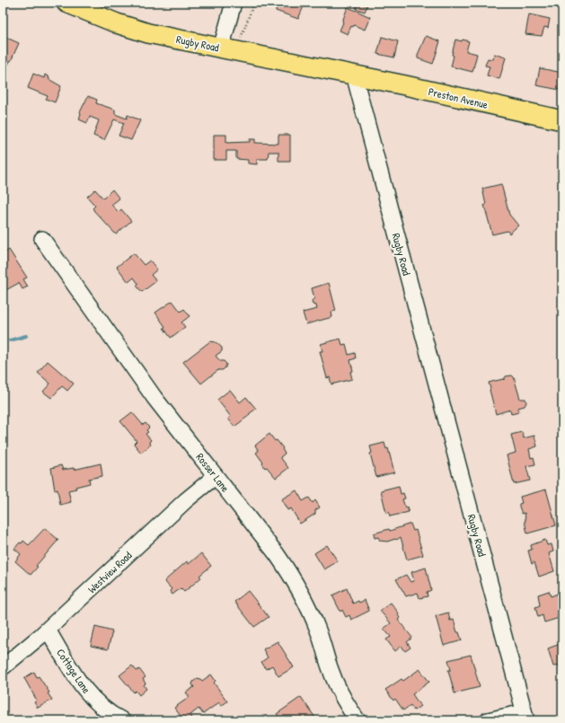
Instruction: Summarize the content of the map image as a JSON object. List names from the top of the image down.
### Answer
{
  "streets": {
    "main road": ["Rugby Road", "Preston Avenue"],
    "street": ["Rosser Lane", "Westview Road", "Cottage Lane"]
  },
  "crossings": [
    ["Rugby Road", "Preston Avenue"],
    ["Rosser Lane", "Westview Road"],
    ["Westview Road", "Cottage Lane"]
  ]
}
